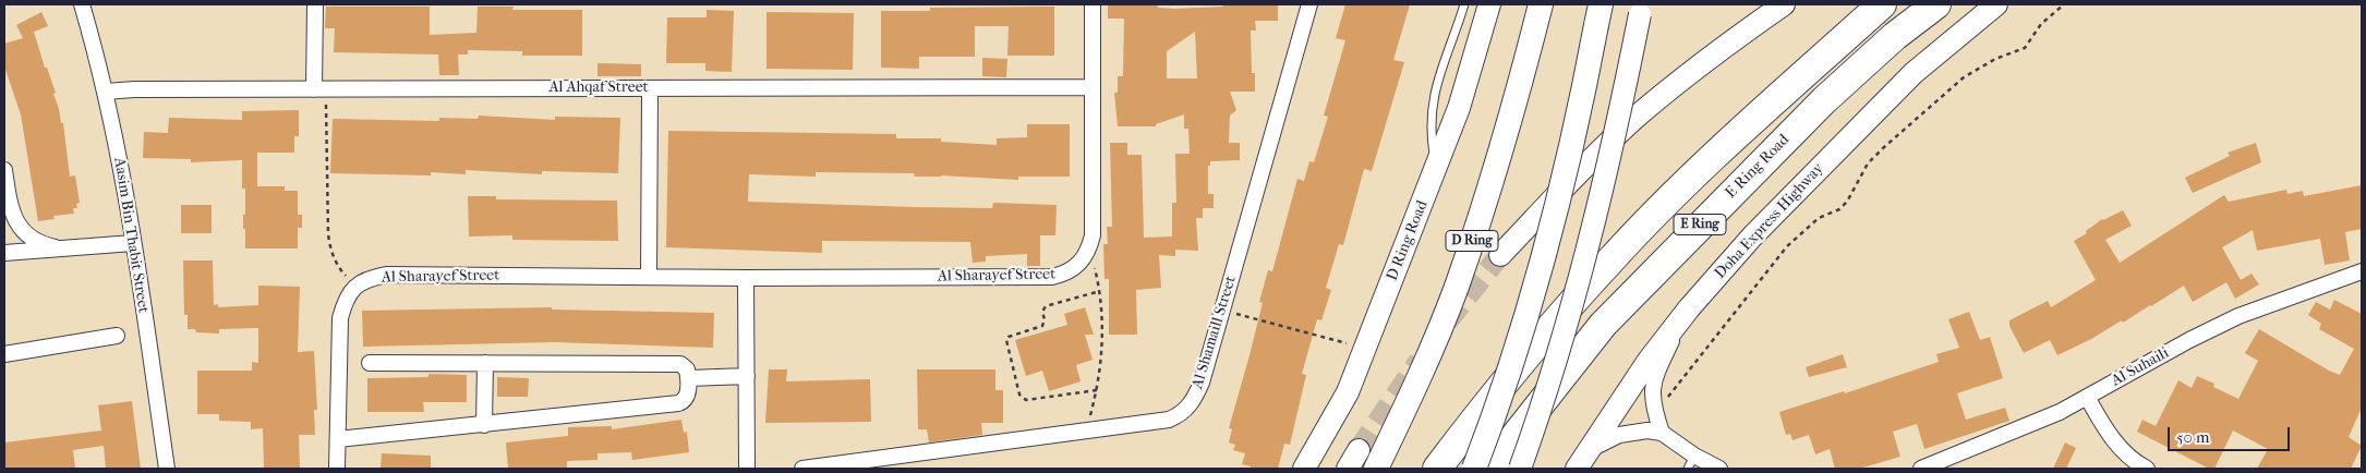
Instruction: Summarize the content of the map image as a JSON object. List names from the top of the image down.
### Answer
{
  "streets": {
    "highway": ["E Ring Road", "E Ring"],
    "main road": ["D Ring"],
    "street": [
      "Al Ahqaf Street",
      "Doha Express Highway",
      "Aasim Bin Thabit Street",
      "D Ring Road",
      "Al Sharayef Street",
      "Al Shamaill Street",
      "Al Suhaili"
    ]
  },
  "crossings": [
    ["Al Ahqaf Street", "Aasim Bin Thabit Street"]
  ],
  "scale_bar": "50 m"
}
